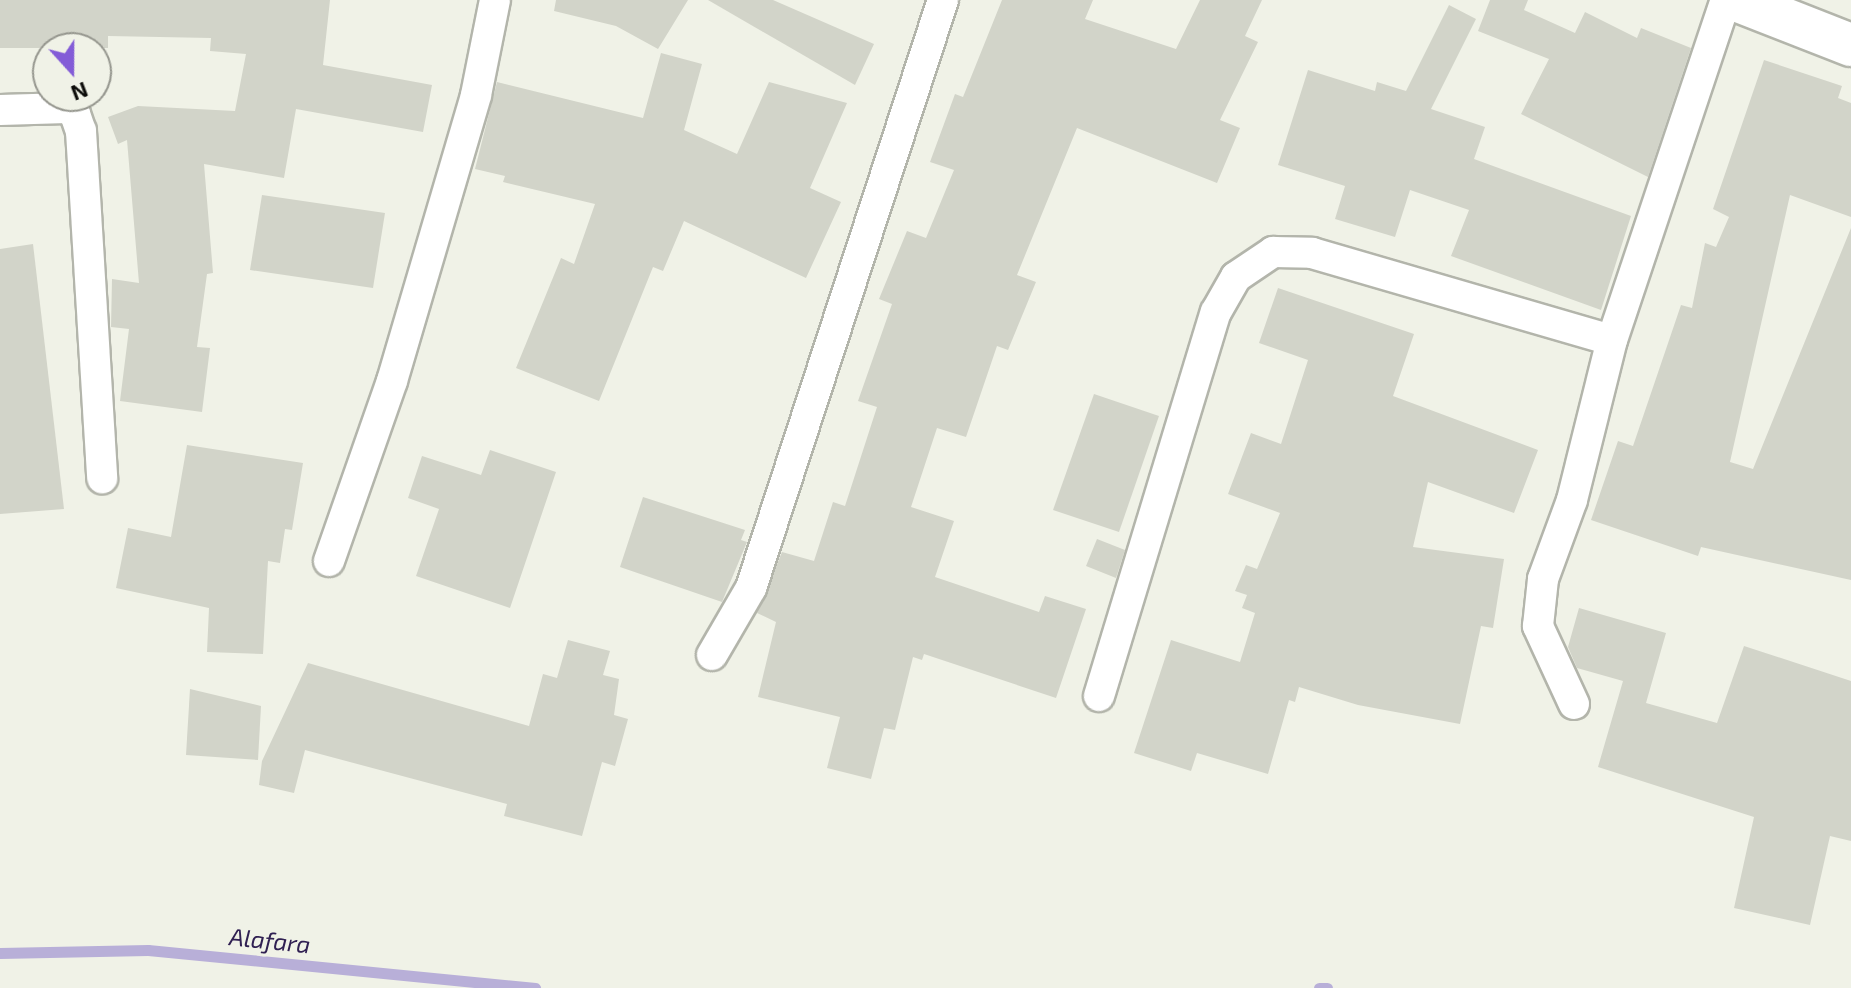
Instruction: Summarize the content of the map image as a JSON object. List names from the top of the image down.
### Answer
{
  "water": ["Alafara"],
  "north": "bottom"
}
